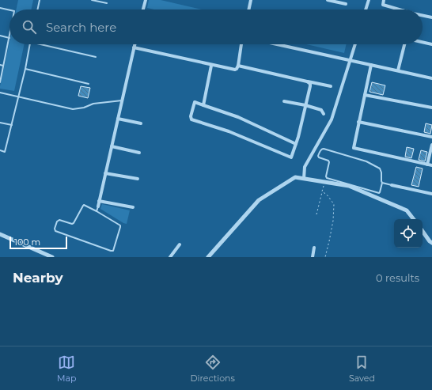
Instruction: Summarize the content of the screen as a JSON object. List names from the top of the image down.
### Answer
{
  "scale_bar": "100 m",
  "page": {
    "search": "Search here",
    "scale": "100 m",
    "heading": ["Nearby", "0 results"],
    "nav": ["Map", "Directions", "Saved"]
  }
}
